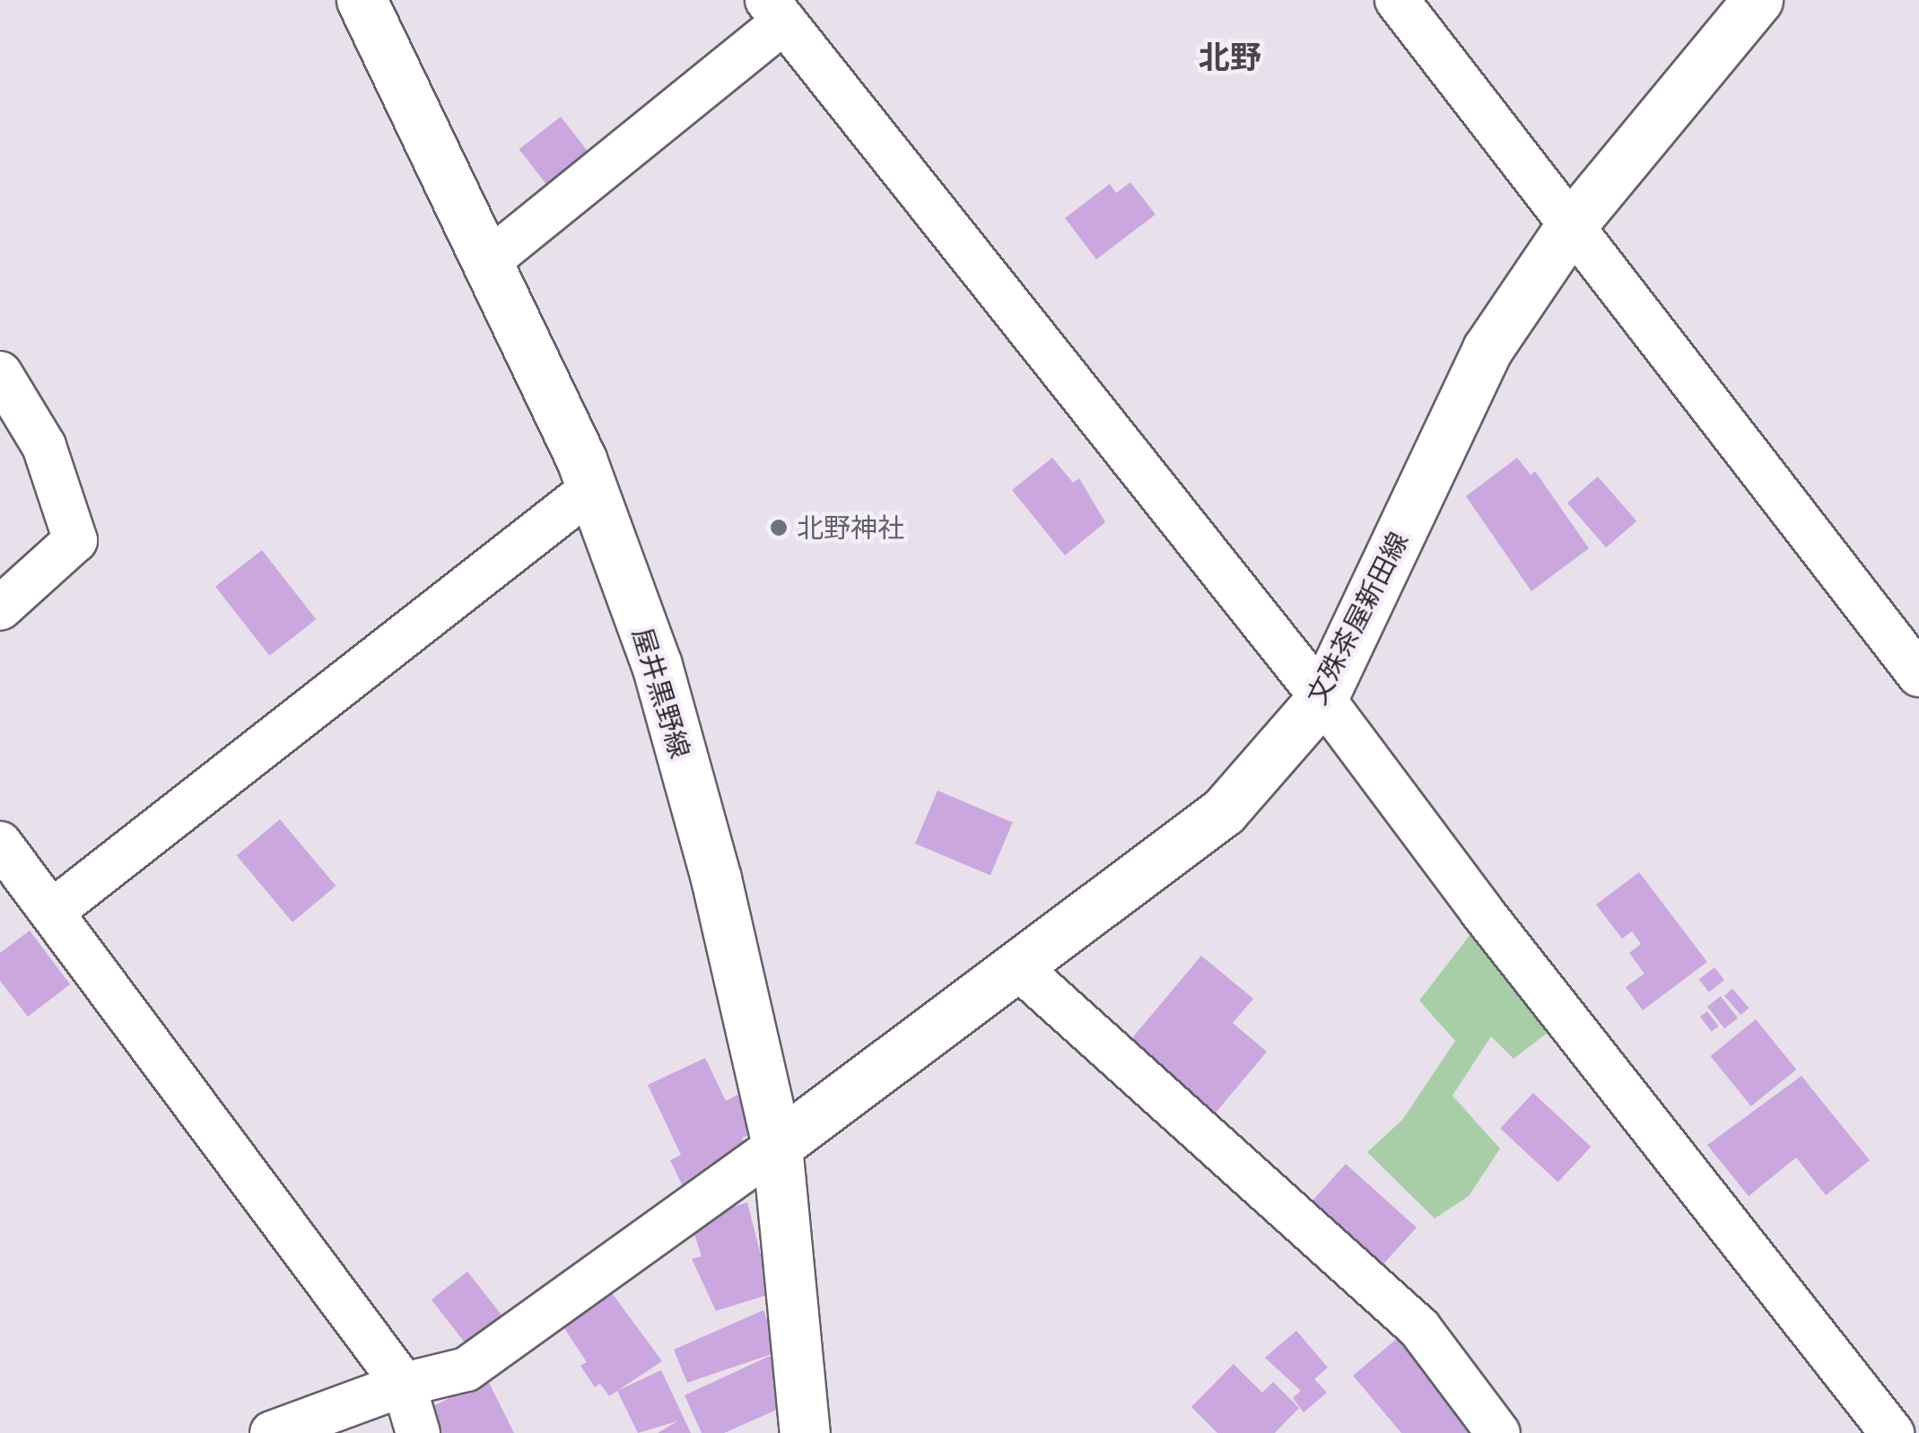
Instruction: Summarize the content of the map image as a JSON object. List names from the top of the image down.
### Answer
{
  "streets": {
    "main road": ["文殊茶屋新田線", "屋井黒野線"]
  },
  "crossings": [
    ["文殊茶屋新田線", "屋井黒野線"]
  ],
  "districts": ["北野"],
  "places": ["北野神社"]
}
